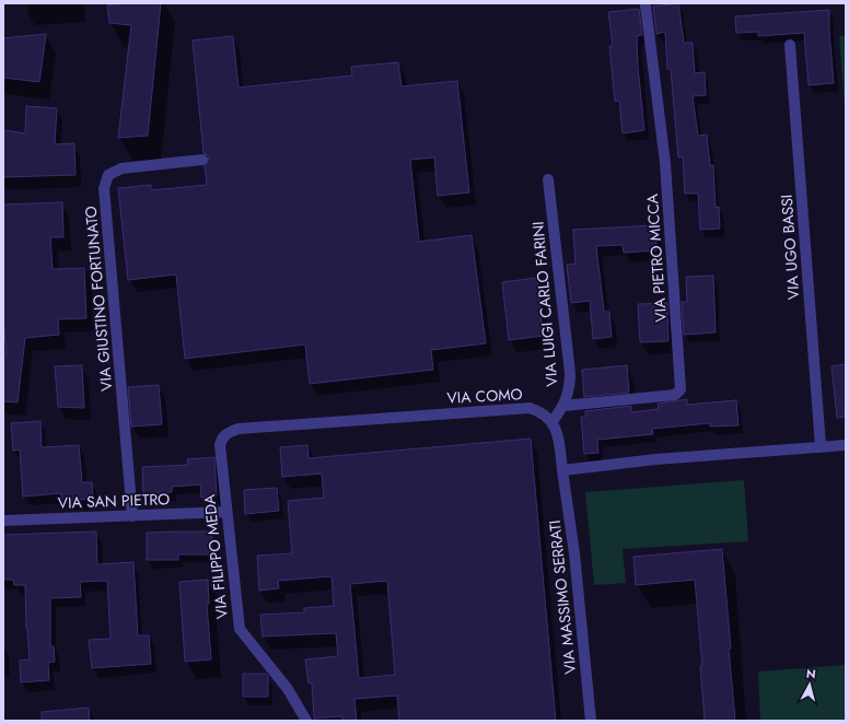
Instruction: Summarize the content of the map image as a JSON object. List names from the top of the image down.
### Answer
{
  "streets": {
    "street": [
      "VIA UGO BASSI",
      "VIA PIETRO MICCA",
      "VIA GIUSTINO FORTUNATO",
      "VIA LUIGI CARLO FARINI",
      "VIA COMO",
      "VIA SAN PIETRO",
      "VIA FILIPPO MEDA",
      "VIA MASSIMO SERRATI"
    ]
  },
  "crossings": [
    ["VIA PIETRO MICCA", "VIA LUIGI CARLO FARINI"],
    ["VIA GIUSTINO FORTUNATO", "VIA SAN PIETRO"],
    ["VIA LUIGI CARLO FARINI", "VIA COMO"],
    ["VIA COMO", "VIA FILIPPO MEDA"],
    ["VIA SAN PIETRO", "VIA FILIPPO MEDA"]
  ],
  "north": "top"
}
